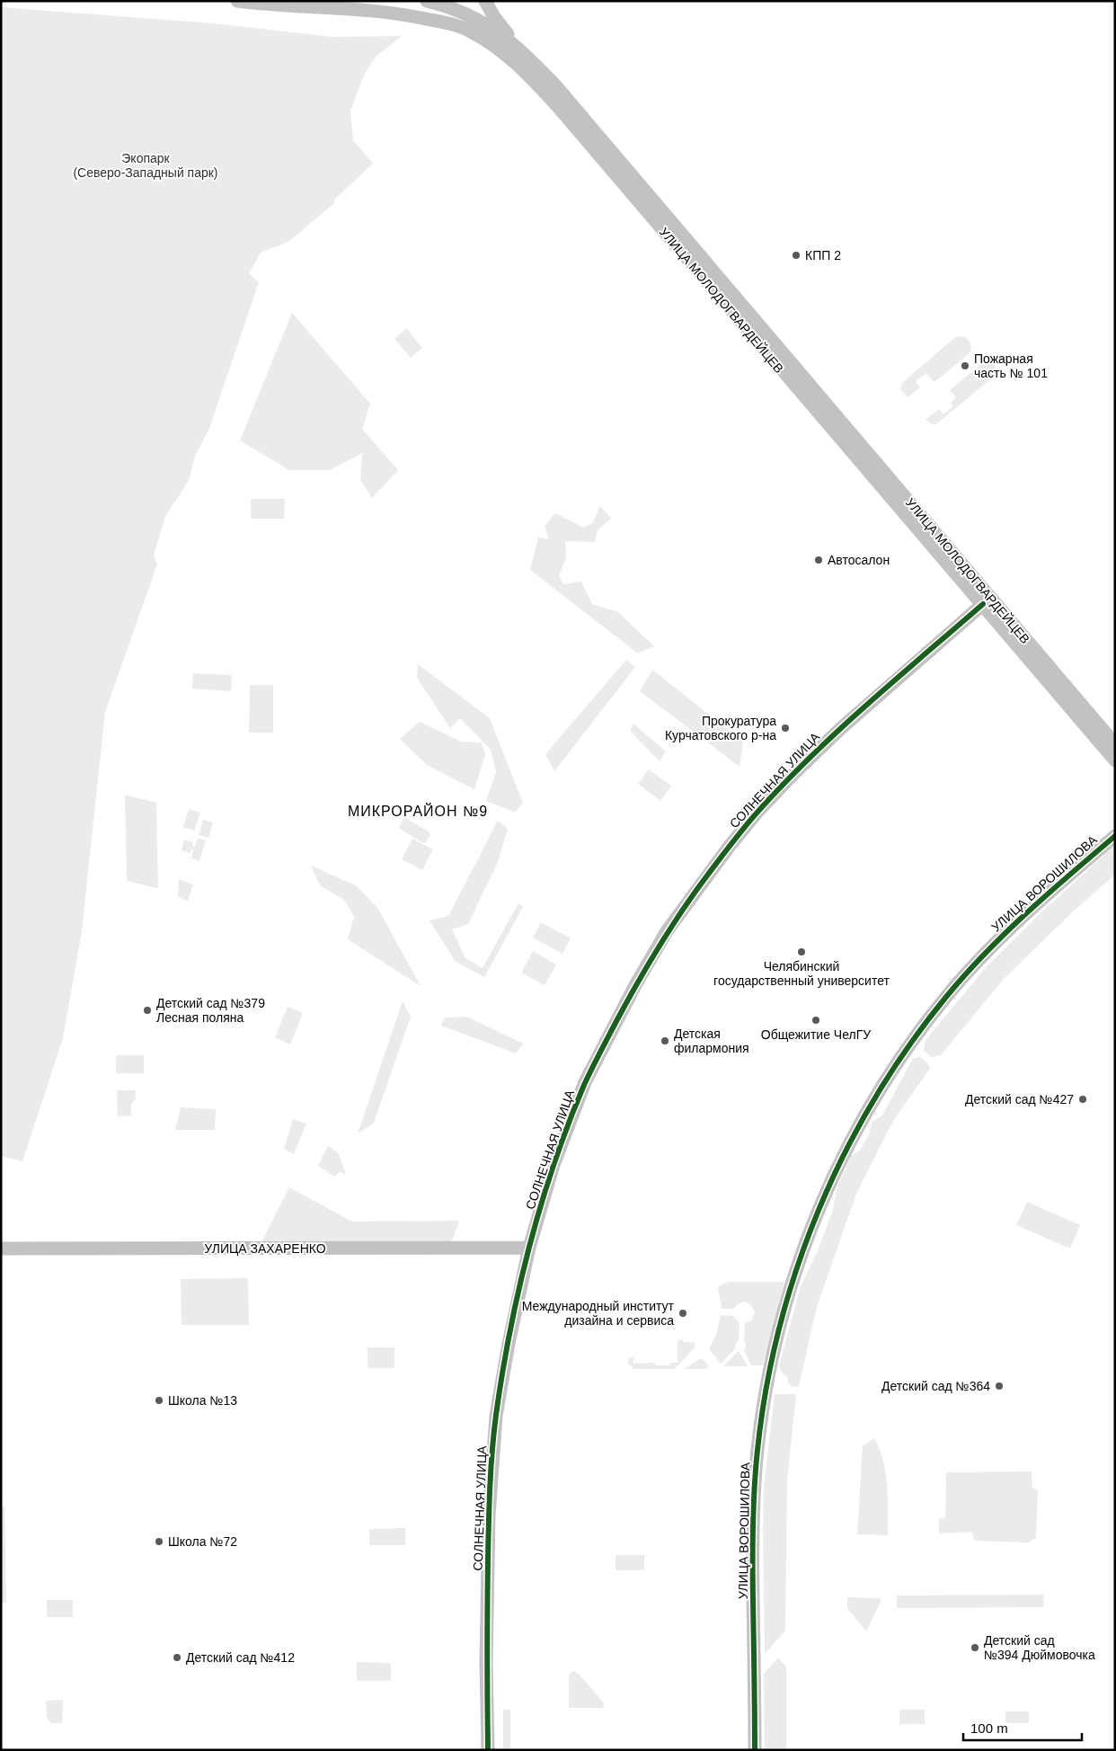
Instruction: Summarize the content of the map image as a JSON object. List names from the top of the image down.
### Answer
{
  "streets": {
    "street": [
      "УЛИЦА МОЛОДОГВАРДЕЙЦЕВ",
      "СОЛНЕЧНАЯ УЛИЦА",
      "УЛИЦА ВОРОШИЛОВА",
      "УЛИЦА ЗАХАРЕНКО"
    ]
  },
  "crossings": [
    ["УЛИЦА МОЛОДОГВАРДЕЙЦЕВ", "СОЛНЕЧНАЯ УЛИЦА"],
    ["СОЛНЕЧНАЯ УЛИЦА", "УЛИЦА ЗАХАРЕНКО"]
  ],
  "districts": ["МИКРОРАЙОН №9"],
  "parks": ["Экопарк (Северо-Западный парк)"],
  "places": [
    "КПП 2",
    "Пожарная часть № 101",
    "Автосалон",
    "Прокуратура Курчатовского р-на",
    "Челябинский государственный университет",
    "Детский сад №379 Лесная поляна",
    "Общежитие ЧелГУ",
    "Детская филармония",
    "Детский сад №427",
    "Международный институт дизайна и сервиса",
    "Детский сад №364",
    "Школа №13",
    "Школа №72",
    "Детский сад №394 Дюймовочка",
    "Детский сад №412"
  ],
  "scale_bar": "100 m"
}
